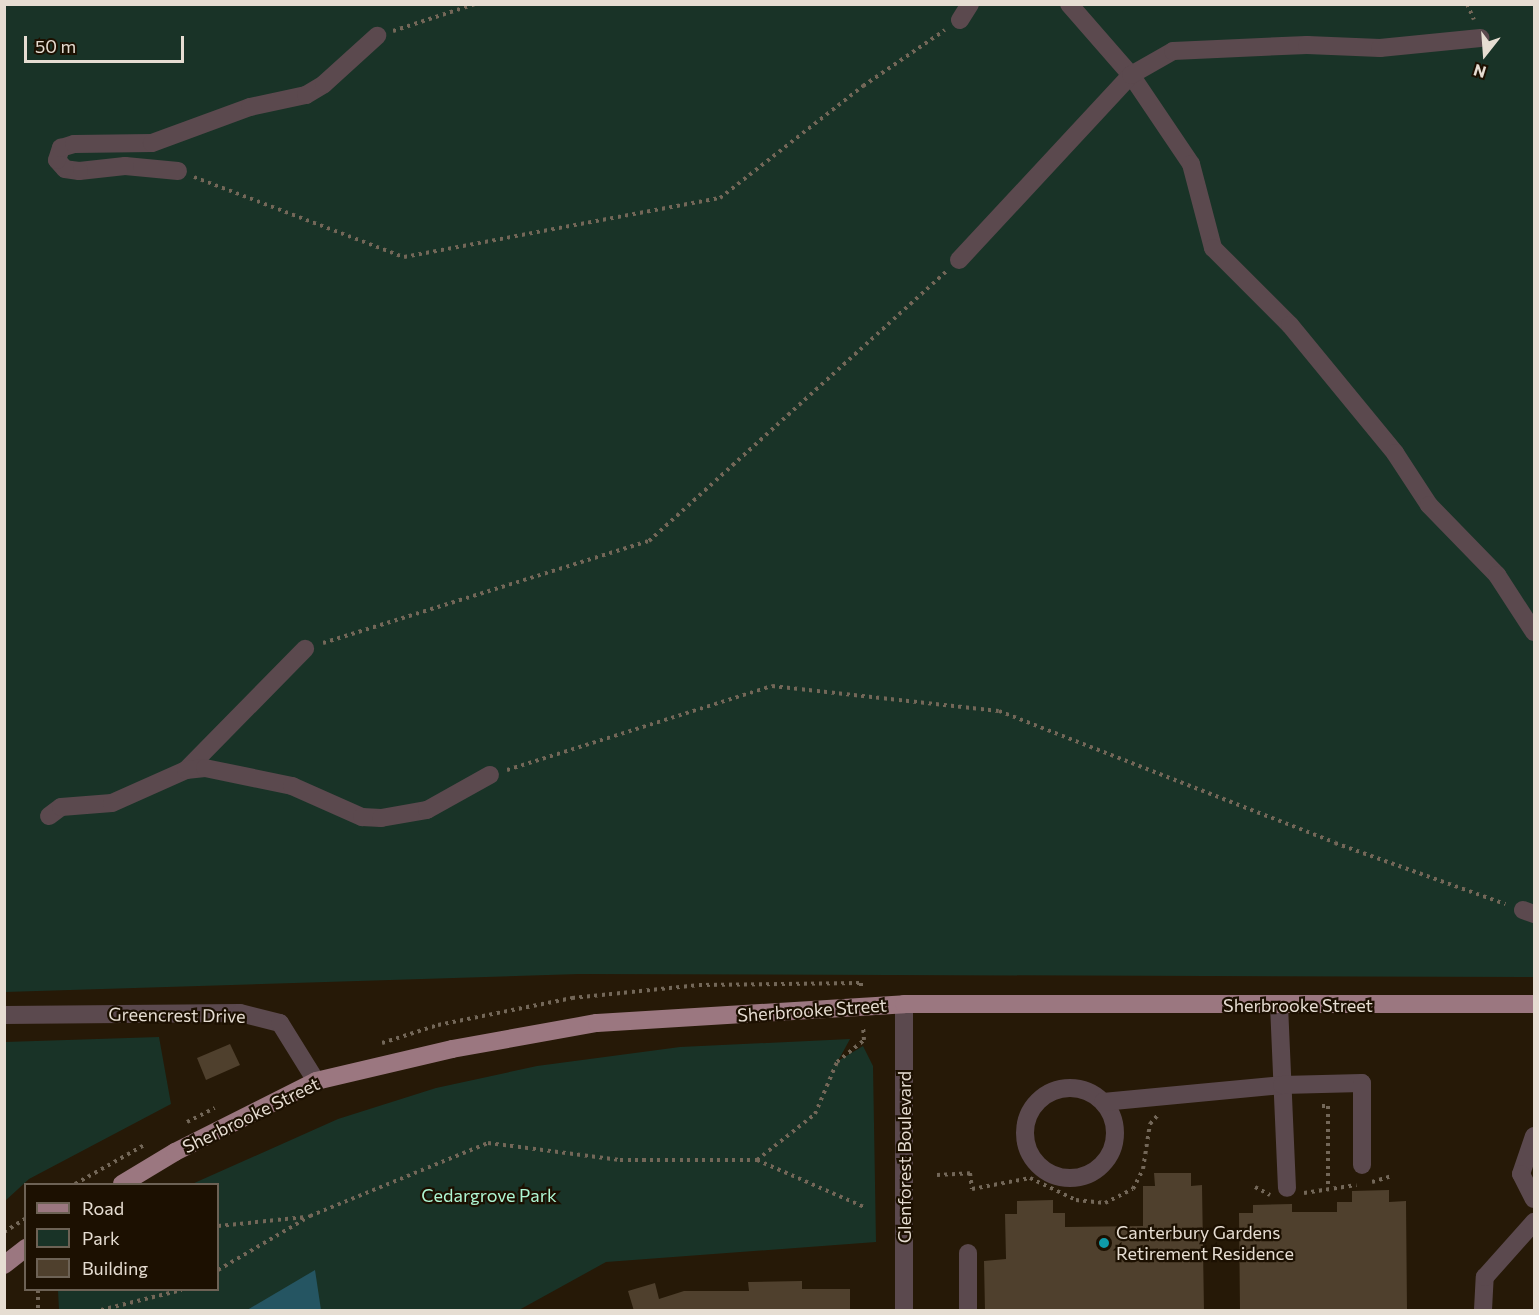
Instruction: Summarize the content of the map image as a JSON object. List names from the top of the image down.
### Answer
{
  "streets": {
    "main road": ["Sherbrooke Street"],
    "street": ["Greencrest Drive", "Glenforest Boulevard"]
  },
  "crossings": [
    ["Sherbrooke Street", "Greencrest Drive"],
    ["Sherbrooke Street", "Glenforest Boulevard"]
  ],
  "parks": ["Cedargrove Park"],
  "places": ["Canterbury Gardens Retirement Residence"],
  "legend": ["Road", "Park", "Building"],
  "scale_bar": "50 m",
  "north": "bottom"
}
